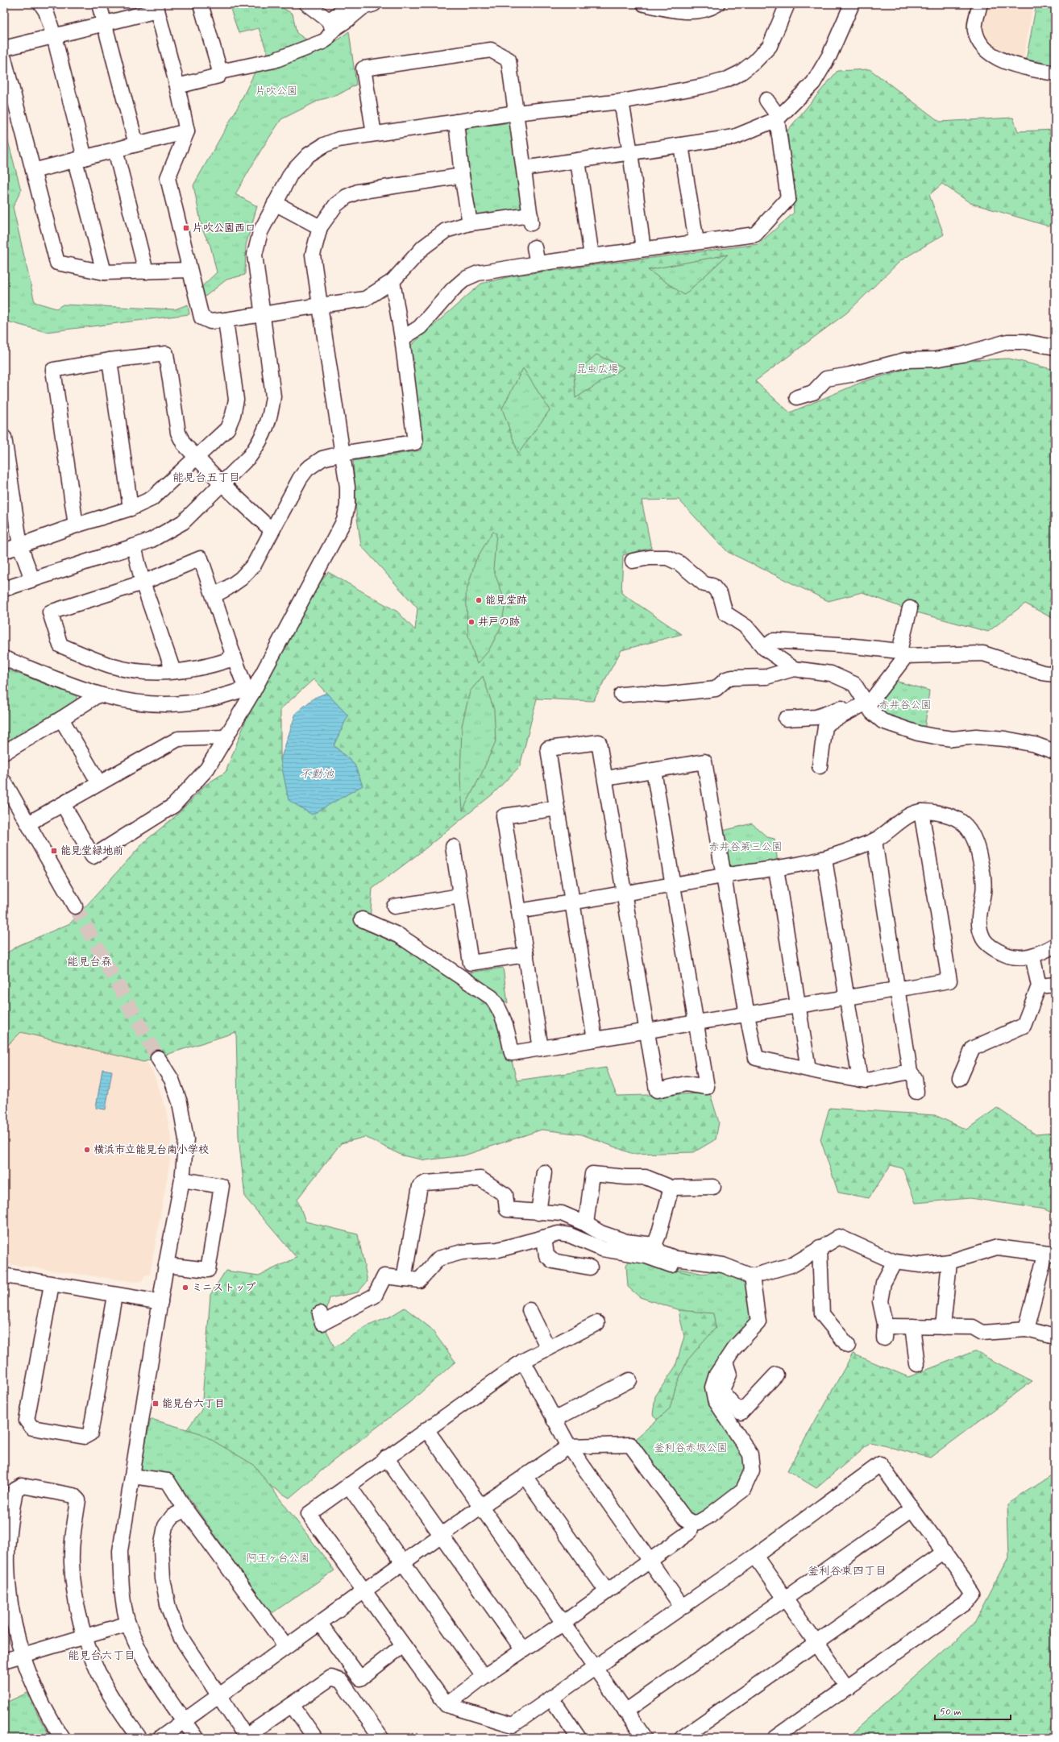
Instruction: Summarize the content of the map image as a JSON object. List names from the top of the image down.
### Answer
{
  "districts": [
    "能見台五丁目",
    "能見台森",
    "釜利谷東四丁目",
    "能見台六丁目"
  ],
  "water": ["不動池"],
  "parks": [
    "片吹公園",
    "昆虫広場",
    "赤井谷公園",
    "赤井谷第三公園",
    "釜利谷赤坂公園",
    "阿王ヶ台公園"
  ],
  "places": {
    "transit": ["片吹公園西口", "能見堂緑地前", "能見台六丁目"],
    "other": [
      "能見堂跡",
      "井戸の跡",
      "横浜市立能見台南小学校",
      "ミニストップ"
    ]
  },
  "scale_bar": "50 m"
}
